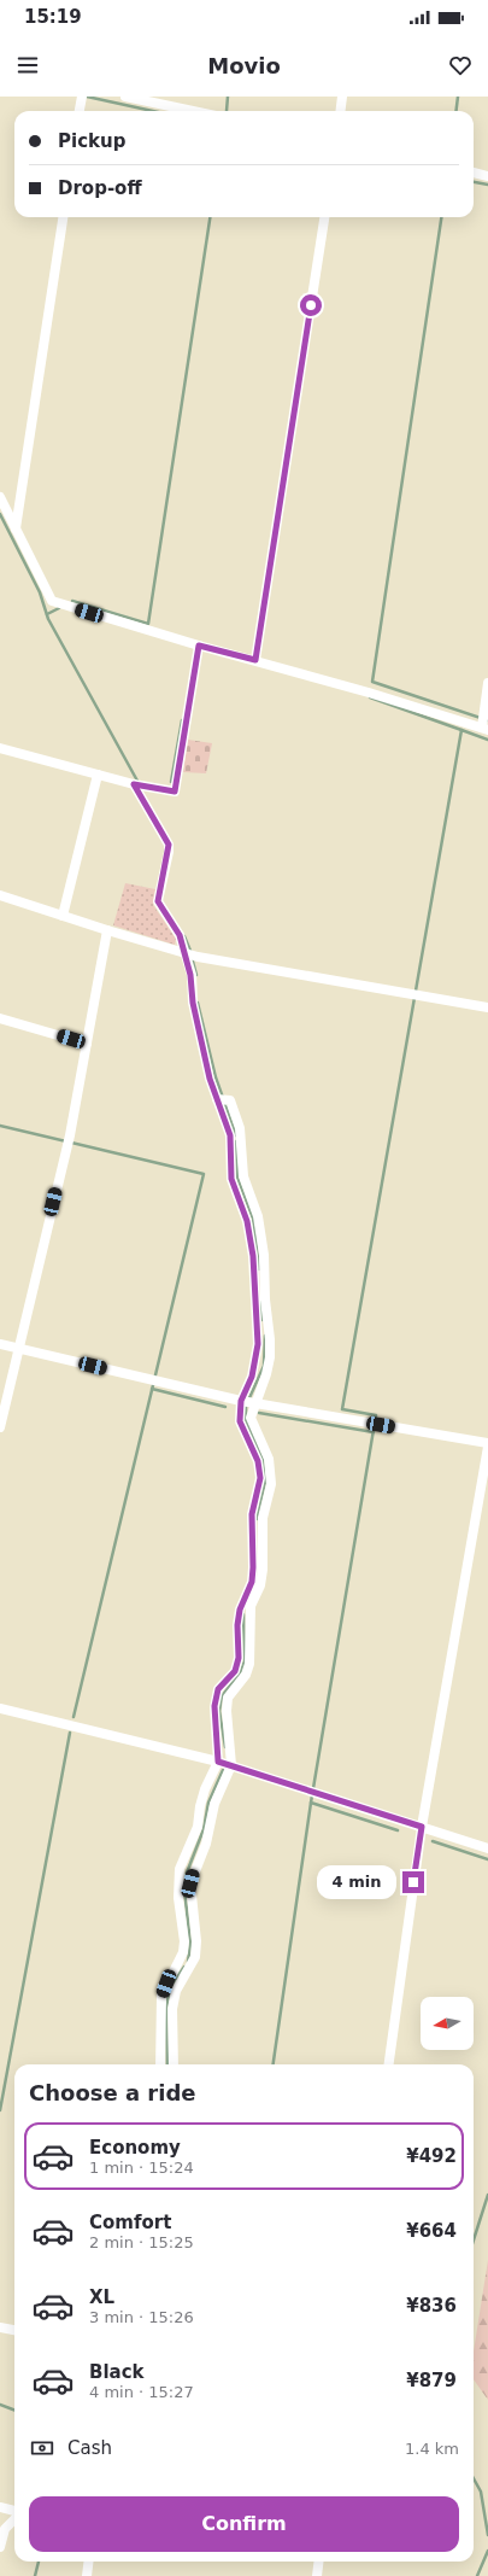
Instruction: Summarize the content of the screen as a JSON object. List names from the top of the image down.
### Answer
{
  "north": "left",
  "page": {
    "status": "15:19",
    "header": "Movio",
    "banner": ["Pickup", "Drop-off"],
    "bubble": "4 min",
    "heading": "Choose a ride",
    "list": [
      {
        "name": "Economy",
        "note": "1 min · 15:24",
        "value": "¥492"
      },
      {
        "name": "Comfort",
        "note": "2 min · 15:25",
        "value": "¥664"
      },
      {
        "name": "XL",
        "note": "3 min · 15:26",
        "value": "¥836"
      },
      {
        "name": "Black",
        "note": "4 min · 15:27",
        "value": "¥879"
      }
    ],
    "pay": ["Cash", "1.4 km"],
    "buttons": "Confirm"
  }
}
